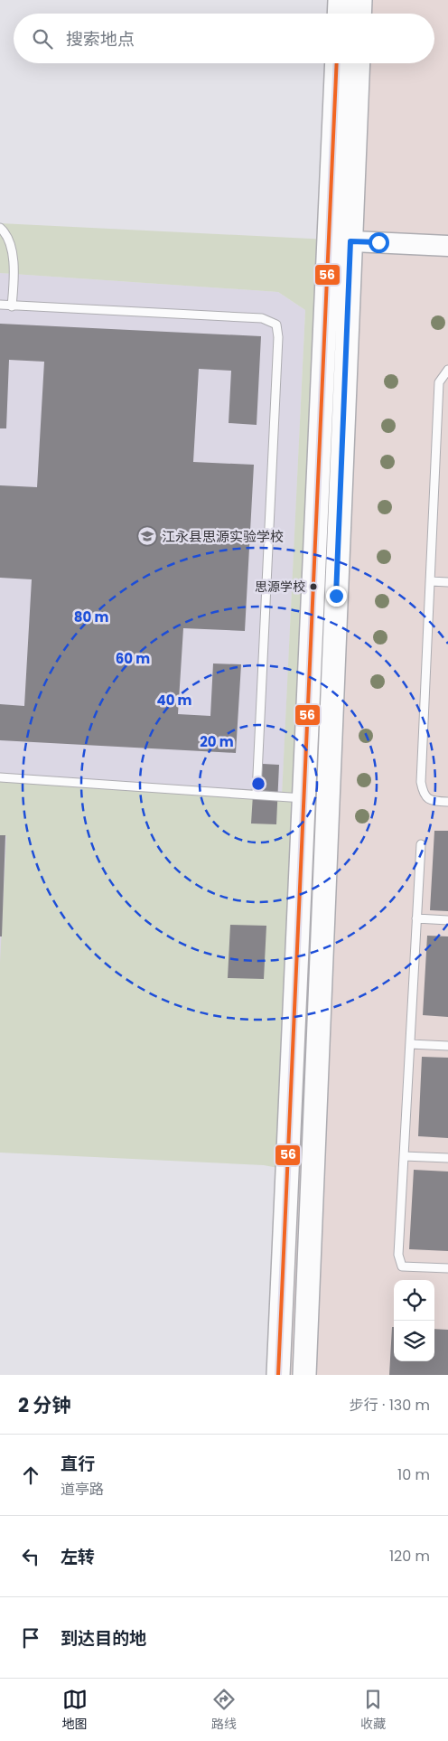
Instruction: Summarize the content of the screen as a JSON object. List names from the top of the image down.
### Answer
{
  "places": {
    "school or university": ["江永县思源实验学校"],
    "other": ["思源学校"]
  },
  "lines": ["transit line 56"],
  "page": {
    "search": "搜索地点",
    "heading": ["2 分钟", "步行 · 130 m"],
    "list": [
      ["直行", "道亭路", "10 m"],
      ["左转", "120 m"],
      "到达目的地"
    ],
    "nav": ["地图", "路线", "收藏"]
  },
  "rings": [
    "80 m",
    "60 m",
    "40 m",
    "20 m"
  ]
}
